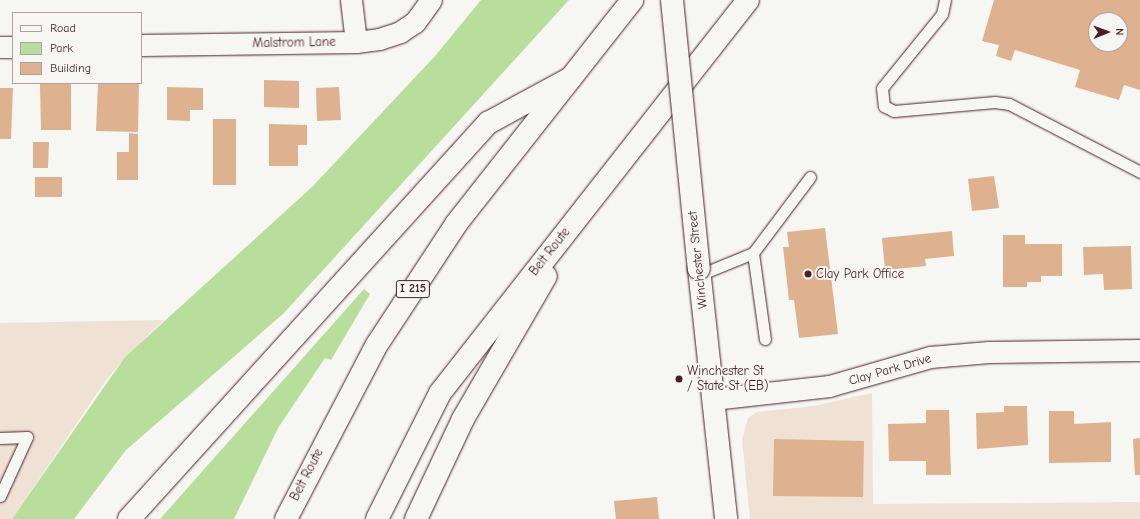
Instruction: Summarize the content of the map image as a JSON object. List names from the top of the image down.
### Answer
{
  "streets": {
    "main road": ["Belt Route", "Winchester Street", "I 215"],
    "street": ["Malstrom Lane", "Clay Park Drive"]
  },
  "crossings": [
    ["Winchester Street", "Clay Park Drive"]
  ],
  "places": ["Clay Park Office", "Winchester St / State St (EB)"],
  "legend": ["Road", "Park", "Building"],
  "north": "right"
}
